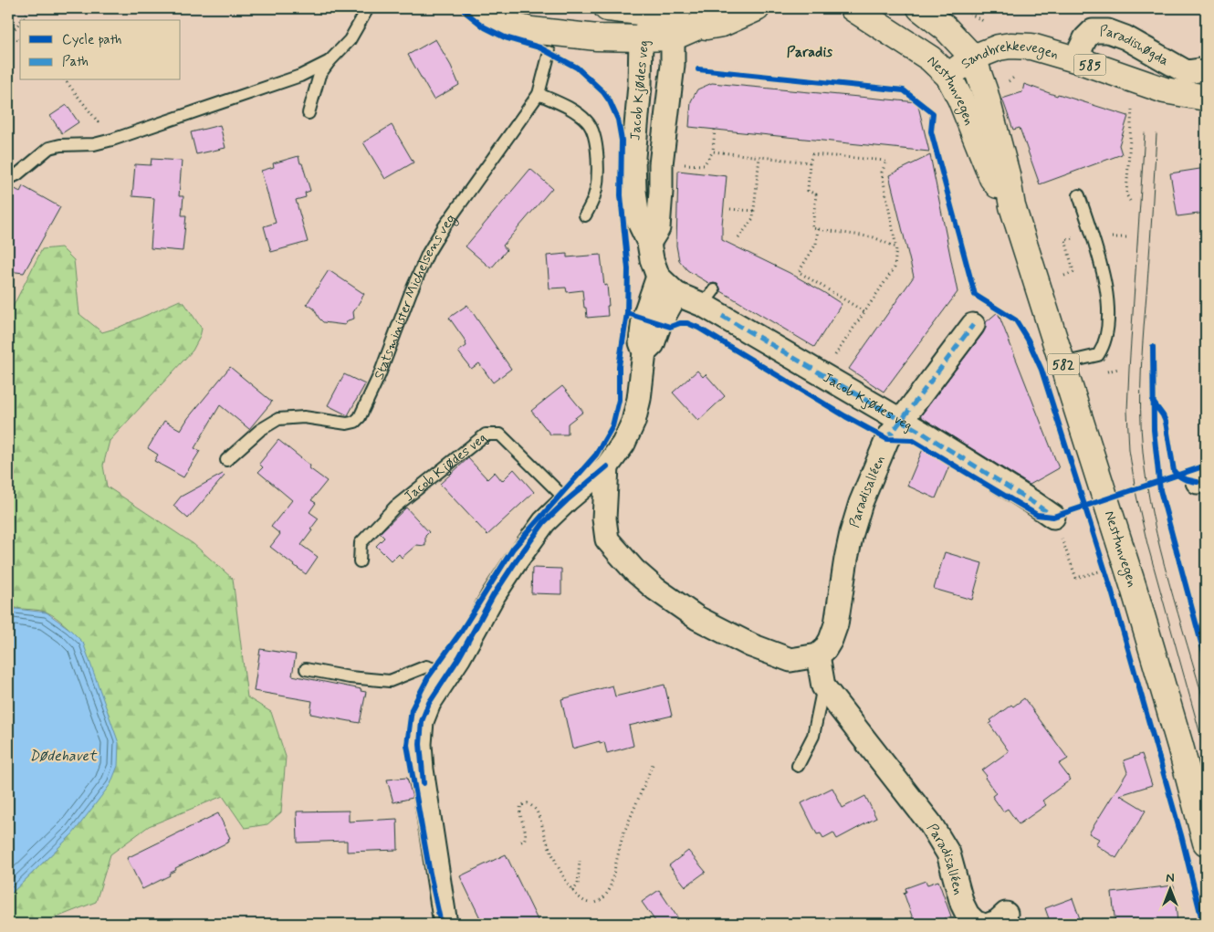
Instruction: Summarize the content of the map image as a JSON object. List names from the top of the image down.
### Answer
{
  "streets": {
    "main road": [
      "Sandbrekkevegen",
      "585",
      "Nesttunvegen",
      "582"
    ],
    "street": ["Paradishøgda", "Jacob Kjødes veg", "Paradisalléen"],
    "lane": ["Statsminister Michelsens veg"]
  },
  "crossings": [
    ["Paradishøgda", "Sandbrekkevegen"],
    ["Sandbrekkevegen", "Nesttunvegen"],
    ["Jacob Kjødes veg", "Paradisalléen"]
  ],
  "districts": ["Paradis"],
  "water": ["Dødehavet"],
  "legend": ["Cycle path", "Path"],
  "north": "top"
}
